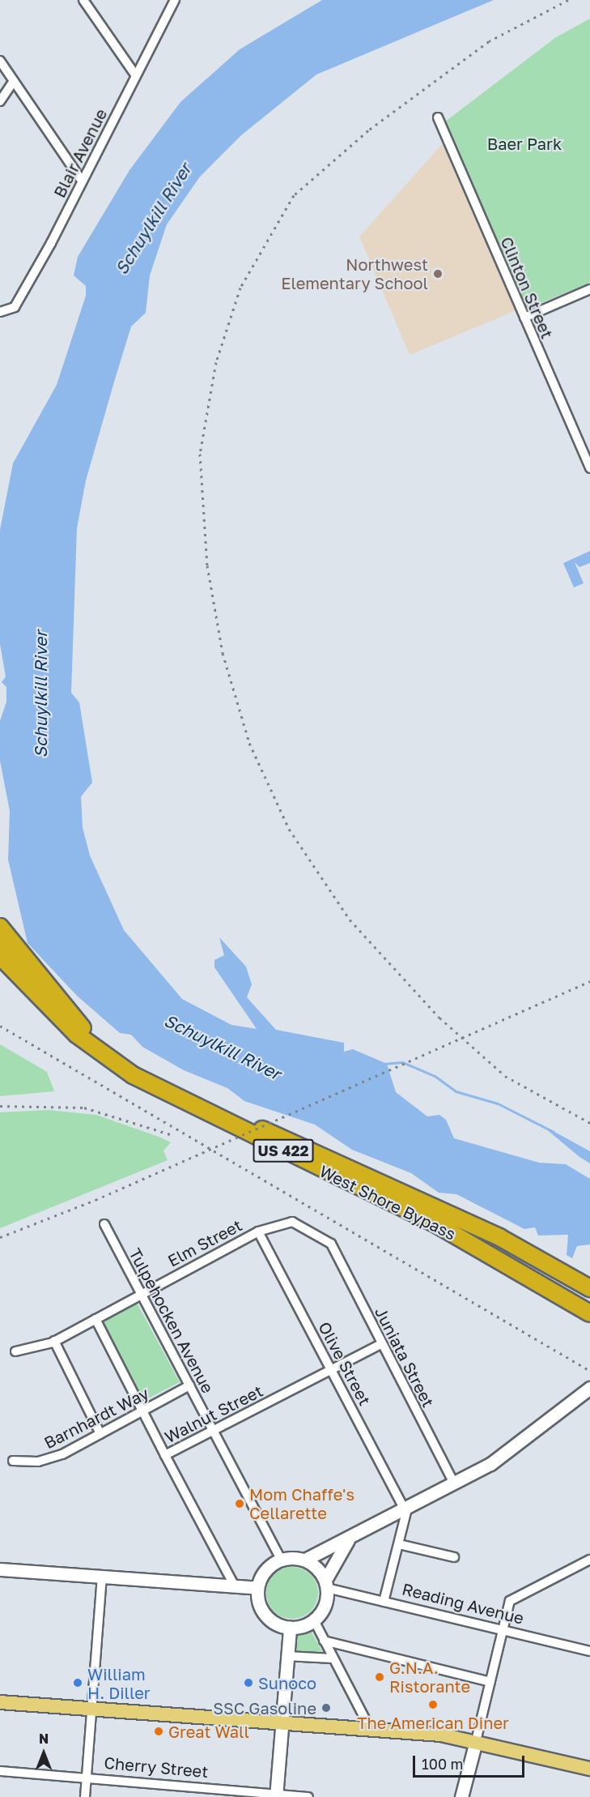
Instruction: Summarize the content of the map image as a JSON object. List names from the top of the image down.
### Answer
{
  "streets": {
    "highway": ["US 422", "West Shore Bypass"],
    "street": [
      "Blair Avenue",
      "Clinton Street",
      "Elm Street",
      "Tulpehocken Avenue",
      "Juniata Street",
      "Olive Street",
      "Walnut Street",
      "Barnhardt Way",
      "Reading Avenue",
      "Cherry Street"
    ]
  },
  "crossings": [
    ["Elm Street", "Tulpehocken Avenue"],
    ["Elm Street", "Juniata Street"],
    ["Elm Street", "Olive Street"],
    ["Tulpehocken Avenue", "Walnut Street"],
    ["Tulpehocken Avenue", "Barnhardt Way"],
    ["Tulpehocken Avenue", "Reading Avenue"],
    ["Juniata Street", "Walnut Street"],
    ["Olive Street", "Walnut Street"]
  ],
  "water": ["Schuylkill River"],
  "parks": ["Baer Park"],
  "places": [
    "Northwest Elementary School",
    "Mom Chaffe's Cellarette",
    "G.N.A. Ristorante",
    "William H. Diller",
    "Sunoco",
    "The American Diner",
    "SSC Gasoline",
    "Great Wall"
  ],
  "scale_bar": "100 m",
  "north": "top"
}
